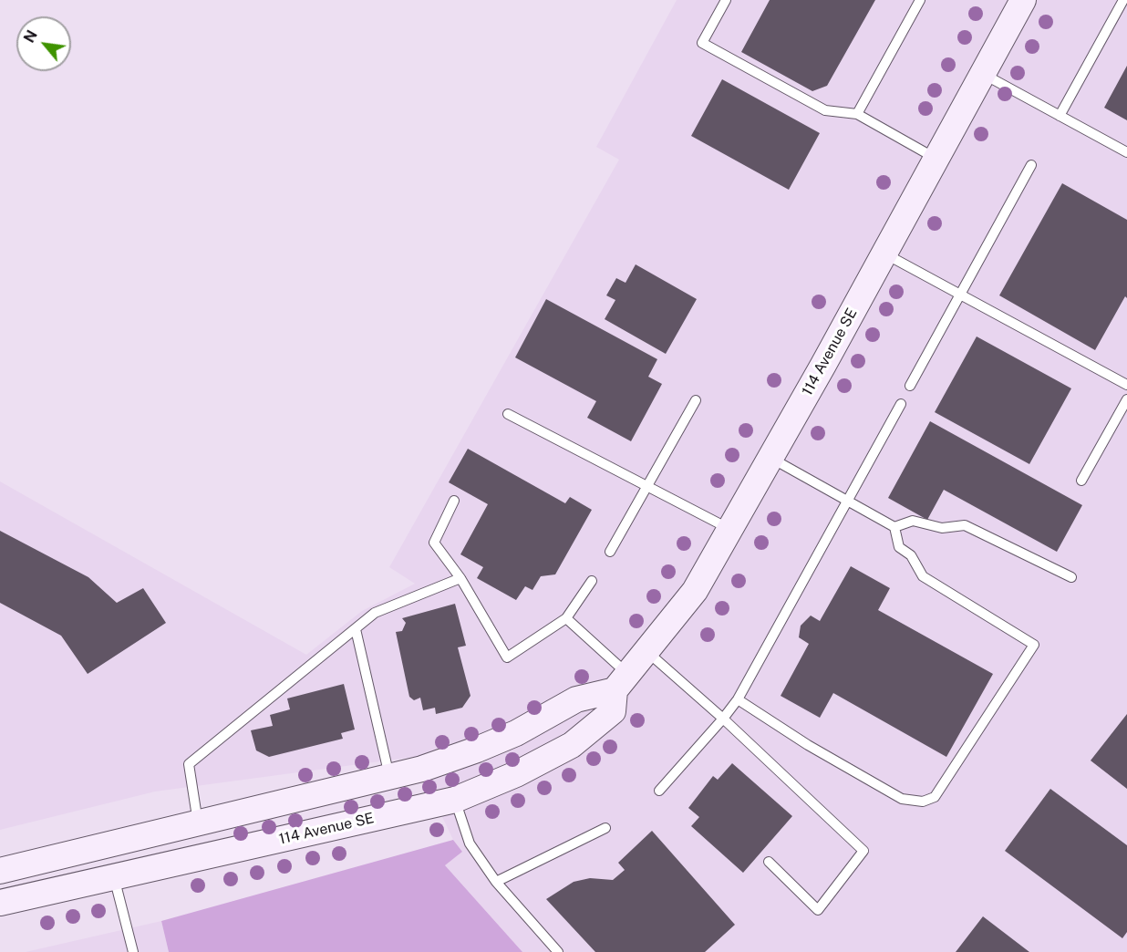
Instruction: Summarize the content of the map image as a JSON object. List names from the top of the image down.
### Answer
{
  "streets": {
    "main road": ["114 Avenue SE"]
  },
  "north": "top left"
}
